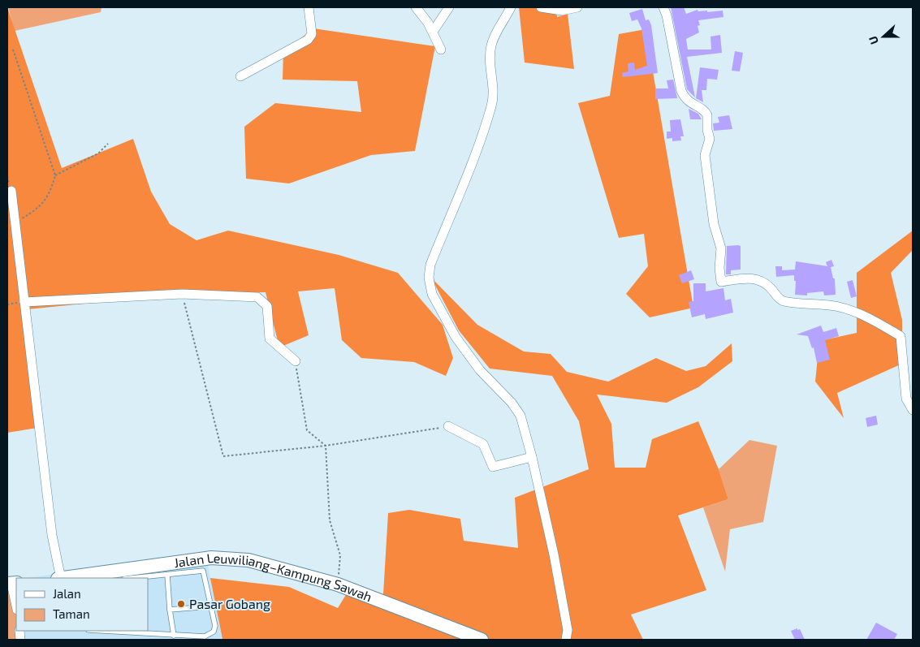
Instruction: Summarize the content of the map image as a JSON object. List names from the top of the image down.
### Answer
{
  "streets": {
    "main road": ["Jalan Leuwiliang–Kampung Sawah"]
  },
  "places": ["Pasar Gobang"],
  "legend": ["Jalan", "Taman"],
  "north": "left"
}
